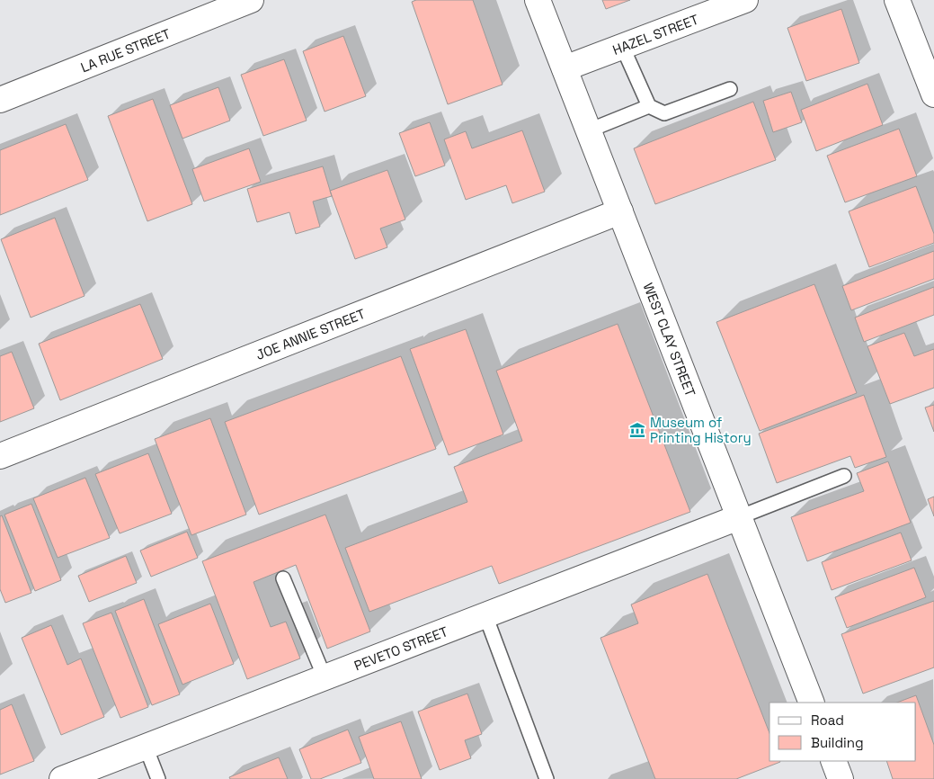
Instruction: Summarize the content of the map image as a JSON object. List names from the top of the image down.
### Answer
{
  "streets": {
    "street": [
      "HAZEL STREET",
      "LA RUE STREET",
      "JOE ANNIE STREET",
      "WEST CLAY STREET",
      "PEVETO STREET"
    ]
  },
  "crossings": [
    ["HAZEL STREET", "WEST CLAY STREET"],
    ["JOE ANNIE STREET", "WEST CLAY STREET"],
    ["WEST CLAY STREET", "PEVETO STREET"]
  ],
  "places": {
    "museum": ["Museum of Printing History"]
  },
  "legend": ["Road", "Building"]
}
